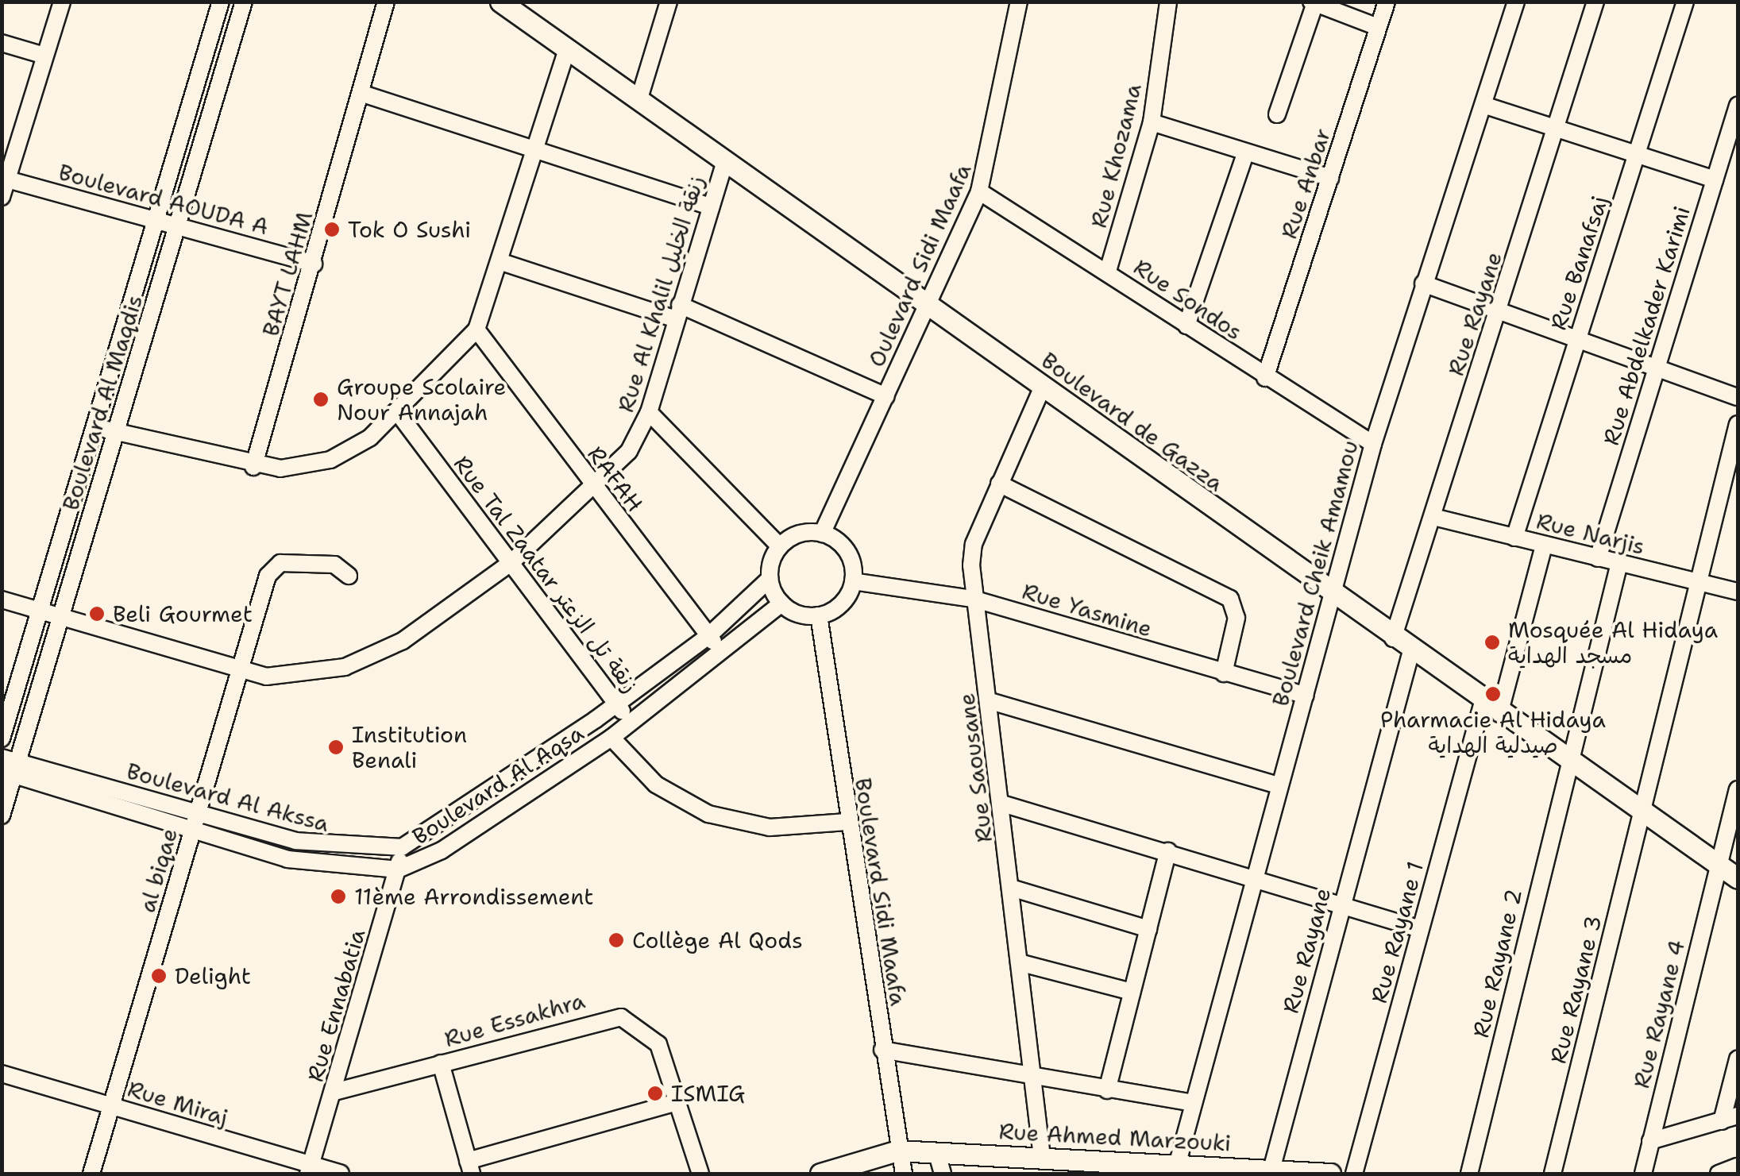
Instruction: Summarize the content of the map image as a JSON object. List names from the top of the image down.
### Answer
{
  "streets": {
    "main road": ["Boulevard de Gazza", "Rue Ahmed Marzouki"],
    "street": [
      "Rue Khozama",
      "Rue Anbar",
      "Boulevard AOUDA A",
      "Rue Banafsaj",
      "Oulevard Sidi Maafa",
      "BAYT LAHM",
      "Rue Al Khalil زنقة الخليل",
      "Rue Sondos",
      "Rue Rayane",
      "Rue Abdelkader Karimi",
      "Boulevard Al Maqdis",
      "RAFAH",
      "Rue Narjis",
      "Boulevard Cheik Amamou",
      "Rue Tal Zaatar زنقة تل الزعتر",
      "Rue Yasmine",
      "Rue Saousane",
      "Boulevard Al Aqsa",
      "Boulevard Al Akssa",
      "al biqae",
      "Boulevard Sidi Maafa",
      "Rue Rayane 1",
      "Rue Rayane 2",
      "Rue Rayane 3",
      "Rue Ennabatia",
      "Rue Rayane 4",
      "Rue Essakhra",
      "Rue Miraj"
    ]
  },
  "crossings": [
    ["Rue Khozama", "Rue Sondos"],
    ["Rue Anbar", "Rue Sondos"],
    ["Boulevard AOUDA A", "BAYT LAHM"],
    ["Boulevard AOUDA A", "Boulevard Al Maqdis"],
    ["Rue Banafsaj", "Rue Narjis"],
    ["Oulevard Sidi Maafa", "Rue Sondos"],
    ["Oulevard Sidi Maafa", "Boulevard de Gazza"],
    ["Oulevard Sidi Maafa", "Rue Yasmine"],
    ["Oulevard Sidi Maafa", "Boulevard Al Aqsa"],
    ["Oulevard Sidi Maafa", "Boulevard Sidi Maafa"],
    ["Rue Al Khalil زنقة الخليل", "Boulevard Al Maqdis"],
    ["Rue Al Khalil زنقة الخليل", "Boulevard de Gazza"],
    ["Rue Al Khalil زنقة الخليل", "RAFAH"],
    ["Rue Al Khalil زنقة الخليل", "Rue Tal Zaatar زنقة تل الزعتر"],
    ["Rue Al Khalil زنقة الخليل", "al biqae"],
    ["Rue Sondos", "Boulevard Cheik Amamou"],
    ["Rue Rayane", "Boulevard de Gazza"],
    ["Rue Rayane", "Rue Narjis"],
    ["Rue Rayane", "Rue Ahmed Marzouki"],
    ["Rue Abdelkader Karimi", "Rue Narjis"],
    ["Boulevard Al Maqdis", "Boulevard Al Aqsa"],
    ["Boulevard Al Maqdis", "Boulevard Al Akssa"],
    ["Boulevard de Gazza", "Boulevard Cheik Amamou"],
    ["Boulevard de Gazza", "Rue Saousane"],
    ["Boulevard de Gazza", "Rue Rayane 1"],
    ["Boulevard de Gazza", "Rue Rayane 2"],
    ["Boulevard de Gazza", "Rue Rayane 3"],
    ["Boulevard de Gazza", "Rue Rayane 4"],
    ["RAFAH", "Boulevard Al Aqsa"],
    ["Rue Narjis", "Rue Rayane 1"],
    ["Rue Narjis", "Rue Rayane 2"],
    ["Rue Narjis", "Rue Rayane 3"],
    ["Boulevard Cheik Amamou", "Rue Yasmine"],
    ["Boulevard Cheik Amamou", "Rue Ahmed Marzouki"],
    ["Rue Tal Zaatar زنقة تل الزعتر", "Boulevard Al Aqsa"],
    ["Rue Yasmine", "Rue Saousane"],
    ["Rue Yasmine", "Boulevard Al Aqsa"],
    ["Rue Yasmine", "Boulevard Sidi Maafa"],
    ["Rue Saousane", "Rue Ahmed Marzouki"],
    ["Boulevard Al Aqsa", "Boulevard Al Akssa"],
    ["Boulevard Al Aqsa", "al biqae"],
    ["Boulevard Al Aqsa", "Boulevard Sidi Maafa"],
    ["Boulevard Al Aqsa", "Rue Ennabatia"],
    ["Boulevard Al Akssa", "al biqae"],
    ["Boulevard Al Akssa", "Rue Ennabatia"],
    ["al biqae", "Rue Miraj"],
    ["Boulevard Sidi Maafa", "Rue Ahmed Marzouki"],
    ["Rue Ennabatia", "Rue Essakhra"],
    ["Rue Ennabatia", "Rue Miraj"]
  ],
  "places": [
    "Tok O Sushi",
    "Groupe Scolaire Nour Annajah",
    "Beli Gourmet",
    "Mosquée Al Hidaya مسجد الهداية",
    "Pharmacie Al Hidaya صيدلية الهداية",
    "Institution Benali",
    "11ème Arrondissement",
    "Collège Al Qods",
    "Delight",
    "ISMIG"
  ]
}
